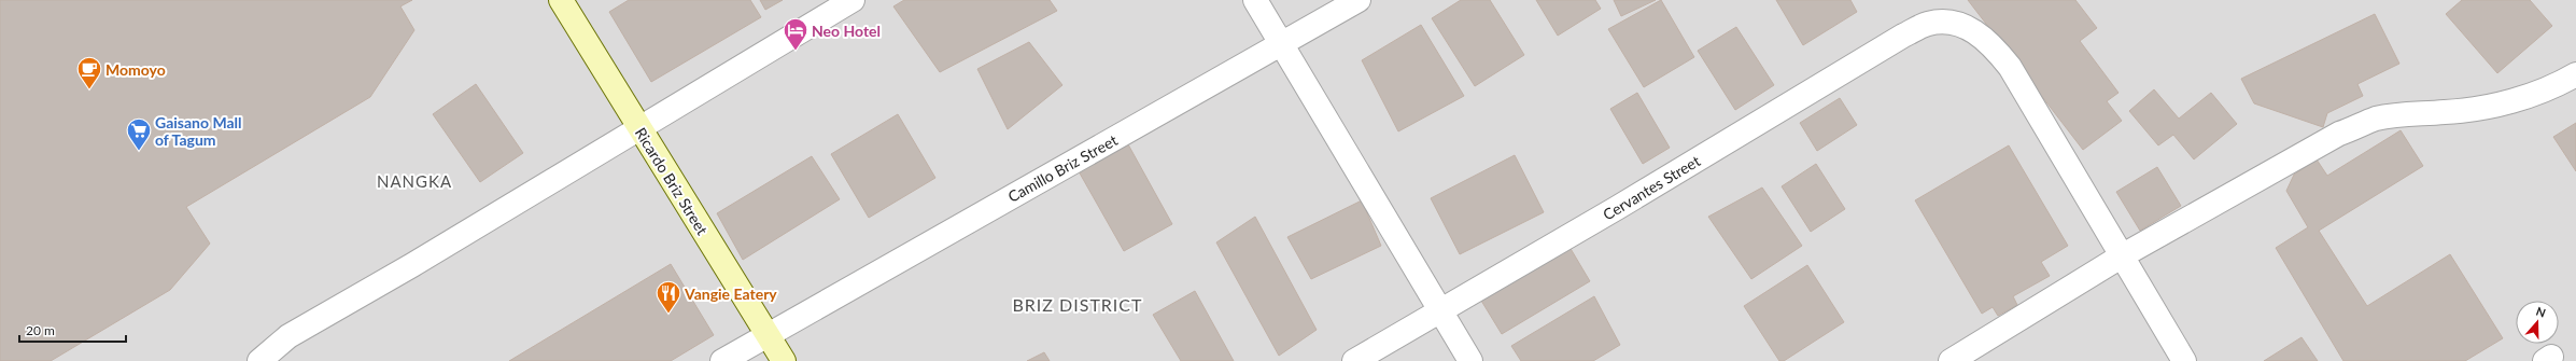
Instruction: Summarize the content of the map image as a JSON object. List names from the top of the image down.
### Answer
{
  "streets": {
    "street": ["Camillo Briz Street", "Ricardo Briz Street", "Cervantes Street"]
  },
  "crossings": [
    ["Camillo Briz Street", "Ricardo Briz Street"]
  ],
  "districts": ["NANGKA", "BRIZ DISTRICT"],
  "places": {
    "hotel": ["Neo Hotel"],
    "cafe": ["Momoyo"],
    "supermarket": ["Gaisano Mall of Tagum"],
    "restaurant": ["Vangie Eatery"]
  },
  "scale_bar": "20 m",
  "north": "top"
}
